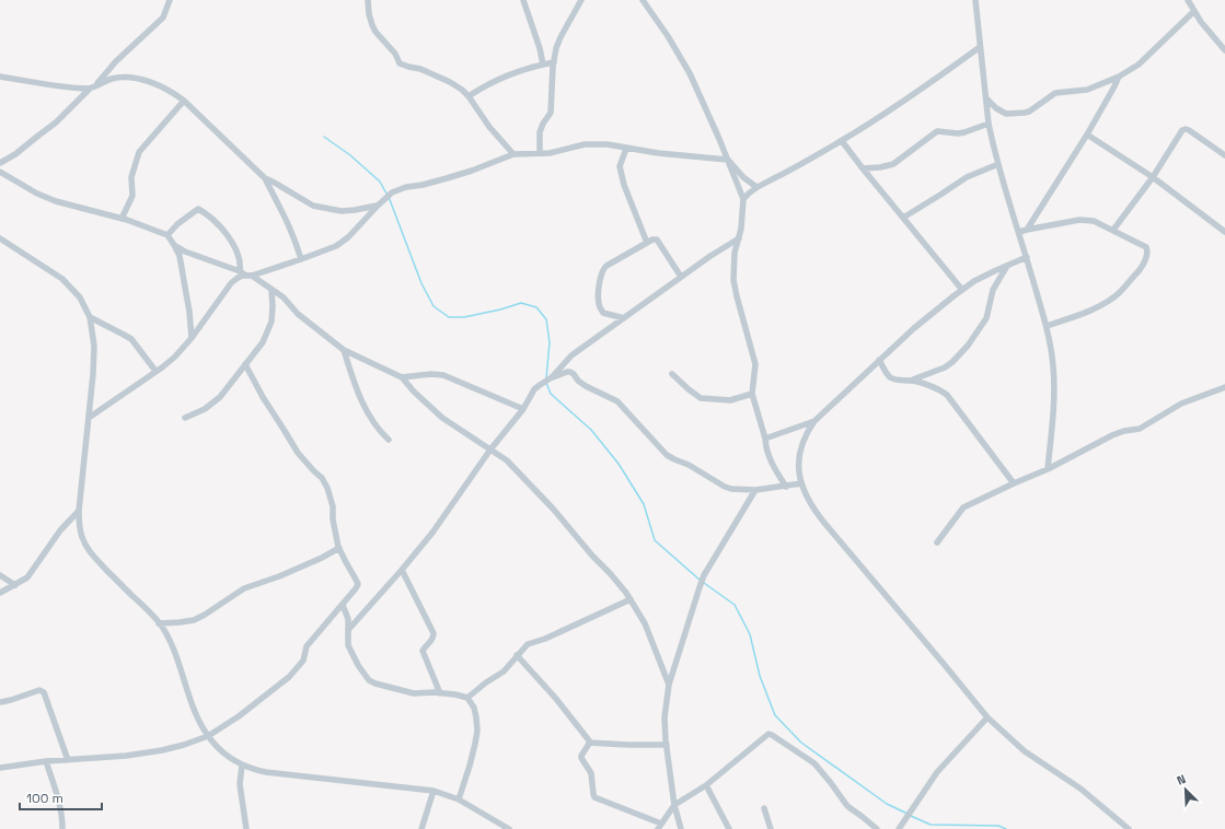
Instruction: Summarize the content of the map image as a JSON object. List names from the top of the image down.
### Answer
{
  "scale_bar": "100 m",
  "north": "top left"
}
